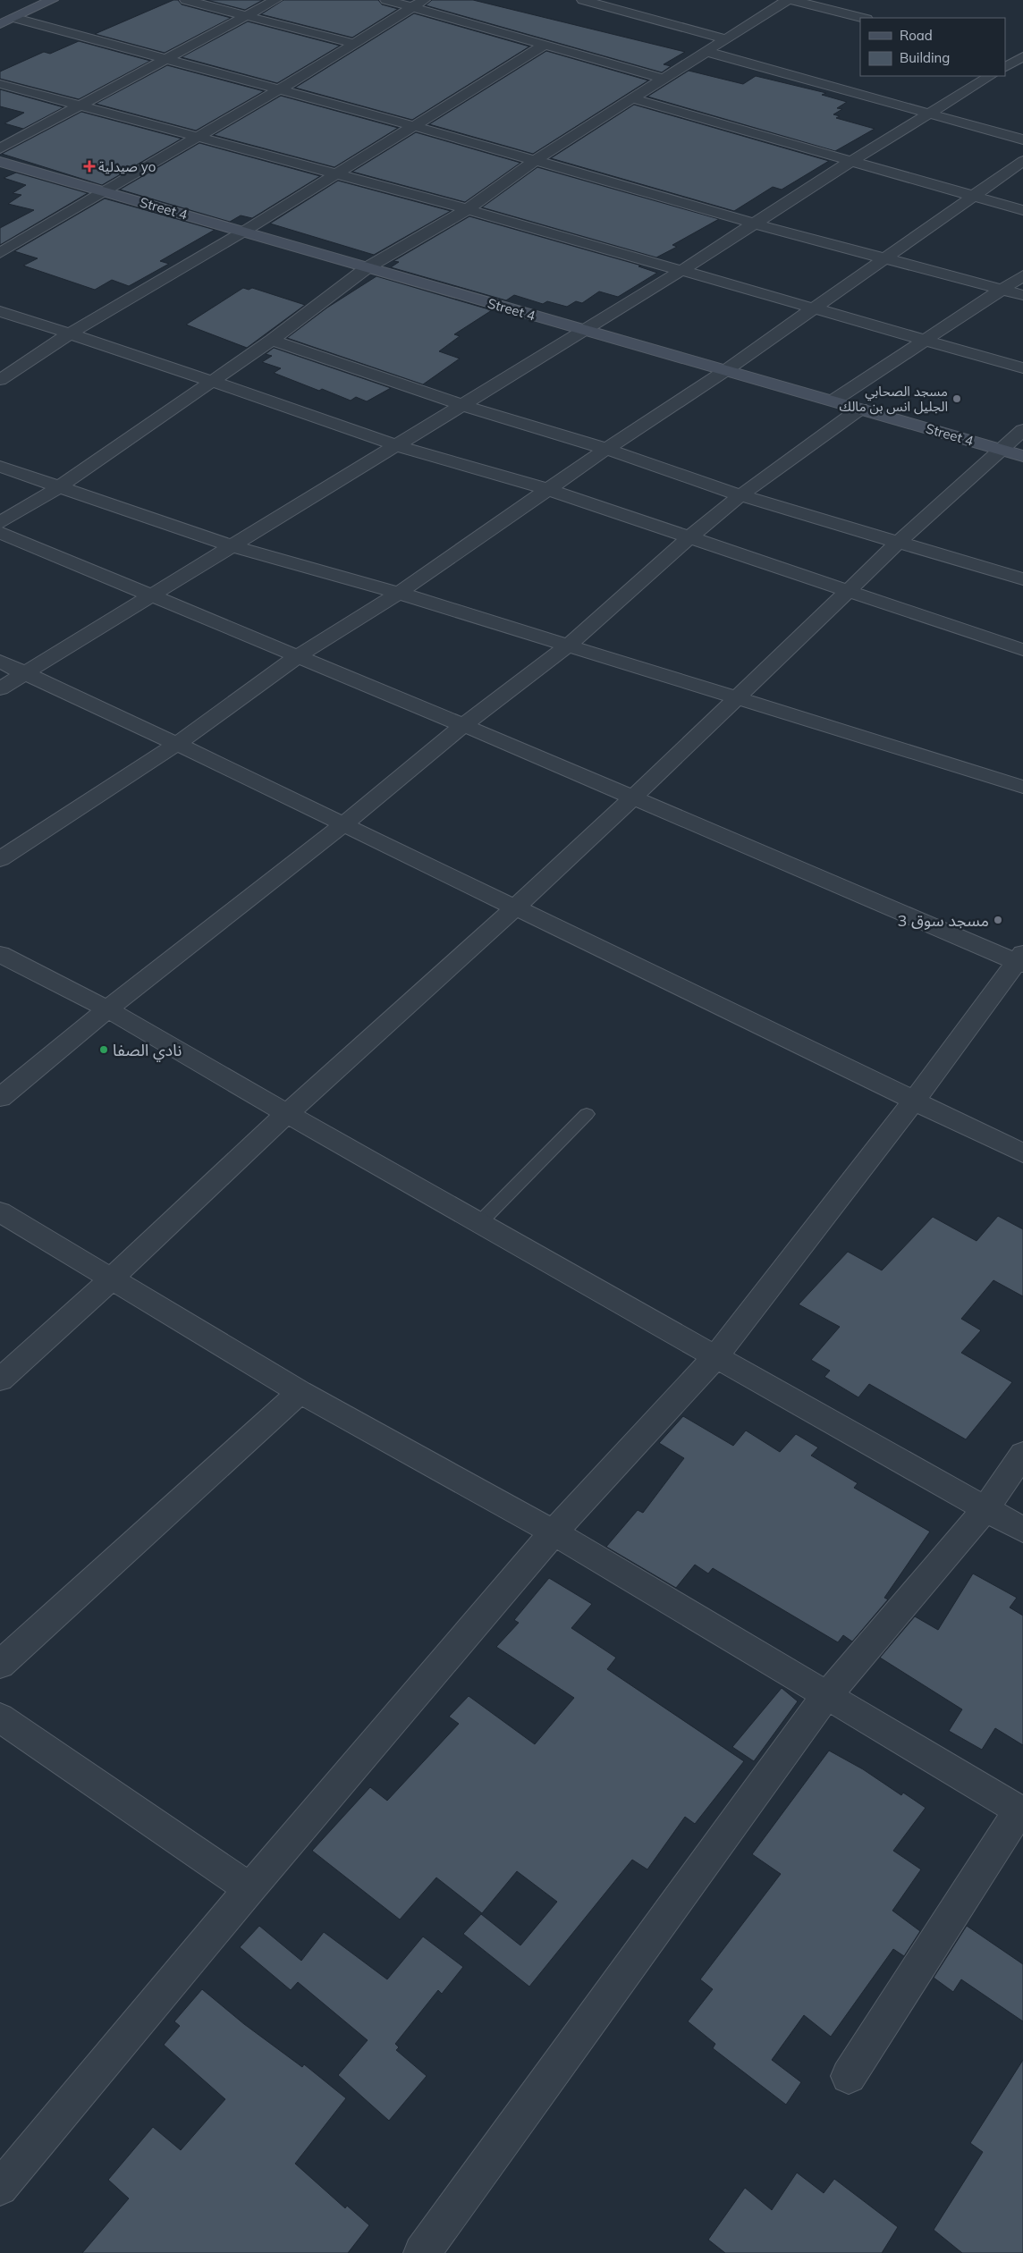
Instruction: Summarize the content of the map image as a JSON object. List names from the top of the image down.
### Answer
{
  "streets": {
    "street": ["Street 4"]
  },
  "places": {
    "health": ["صيدلية yo"],
    "other": ["مسجد الصحابي الجليل انس بن مالك", "مسجد سوق 3", "نادي الصفا"]
  },
  "legend": ["Road", "Building"]
}
